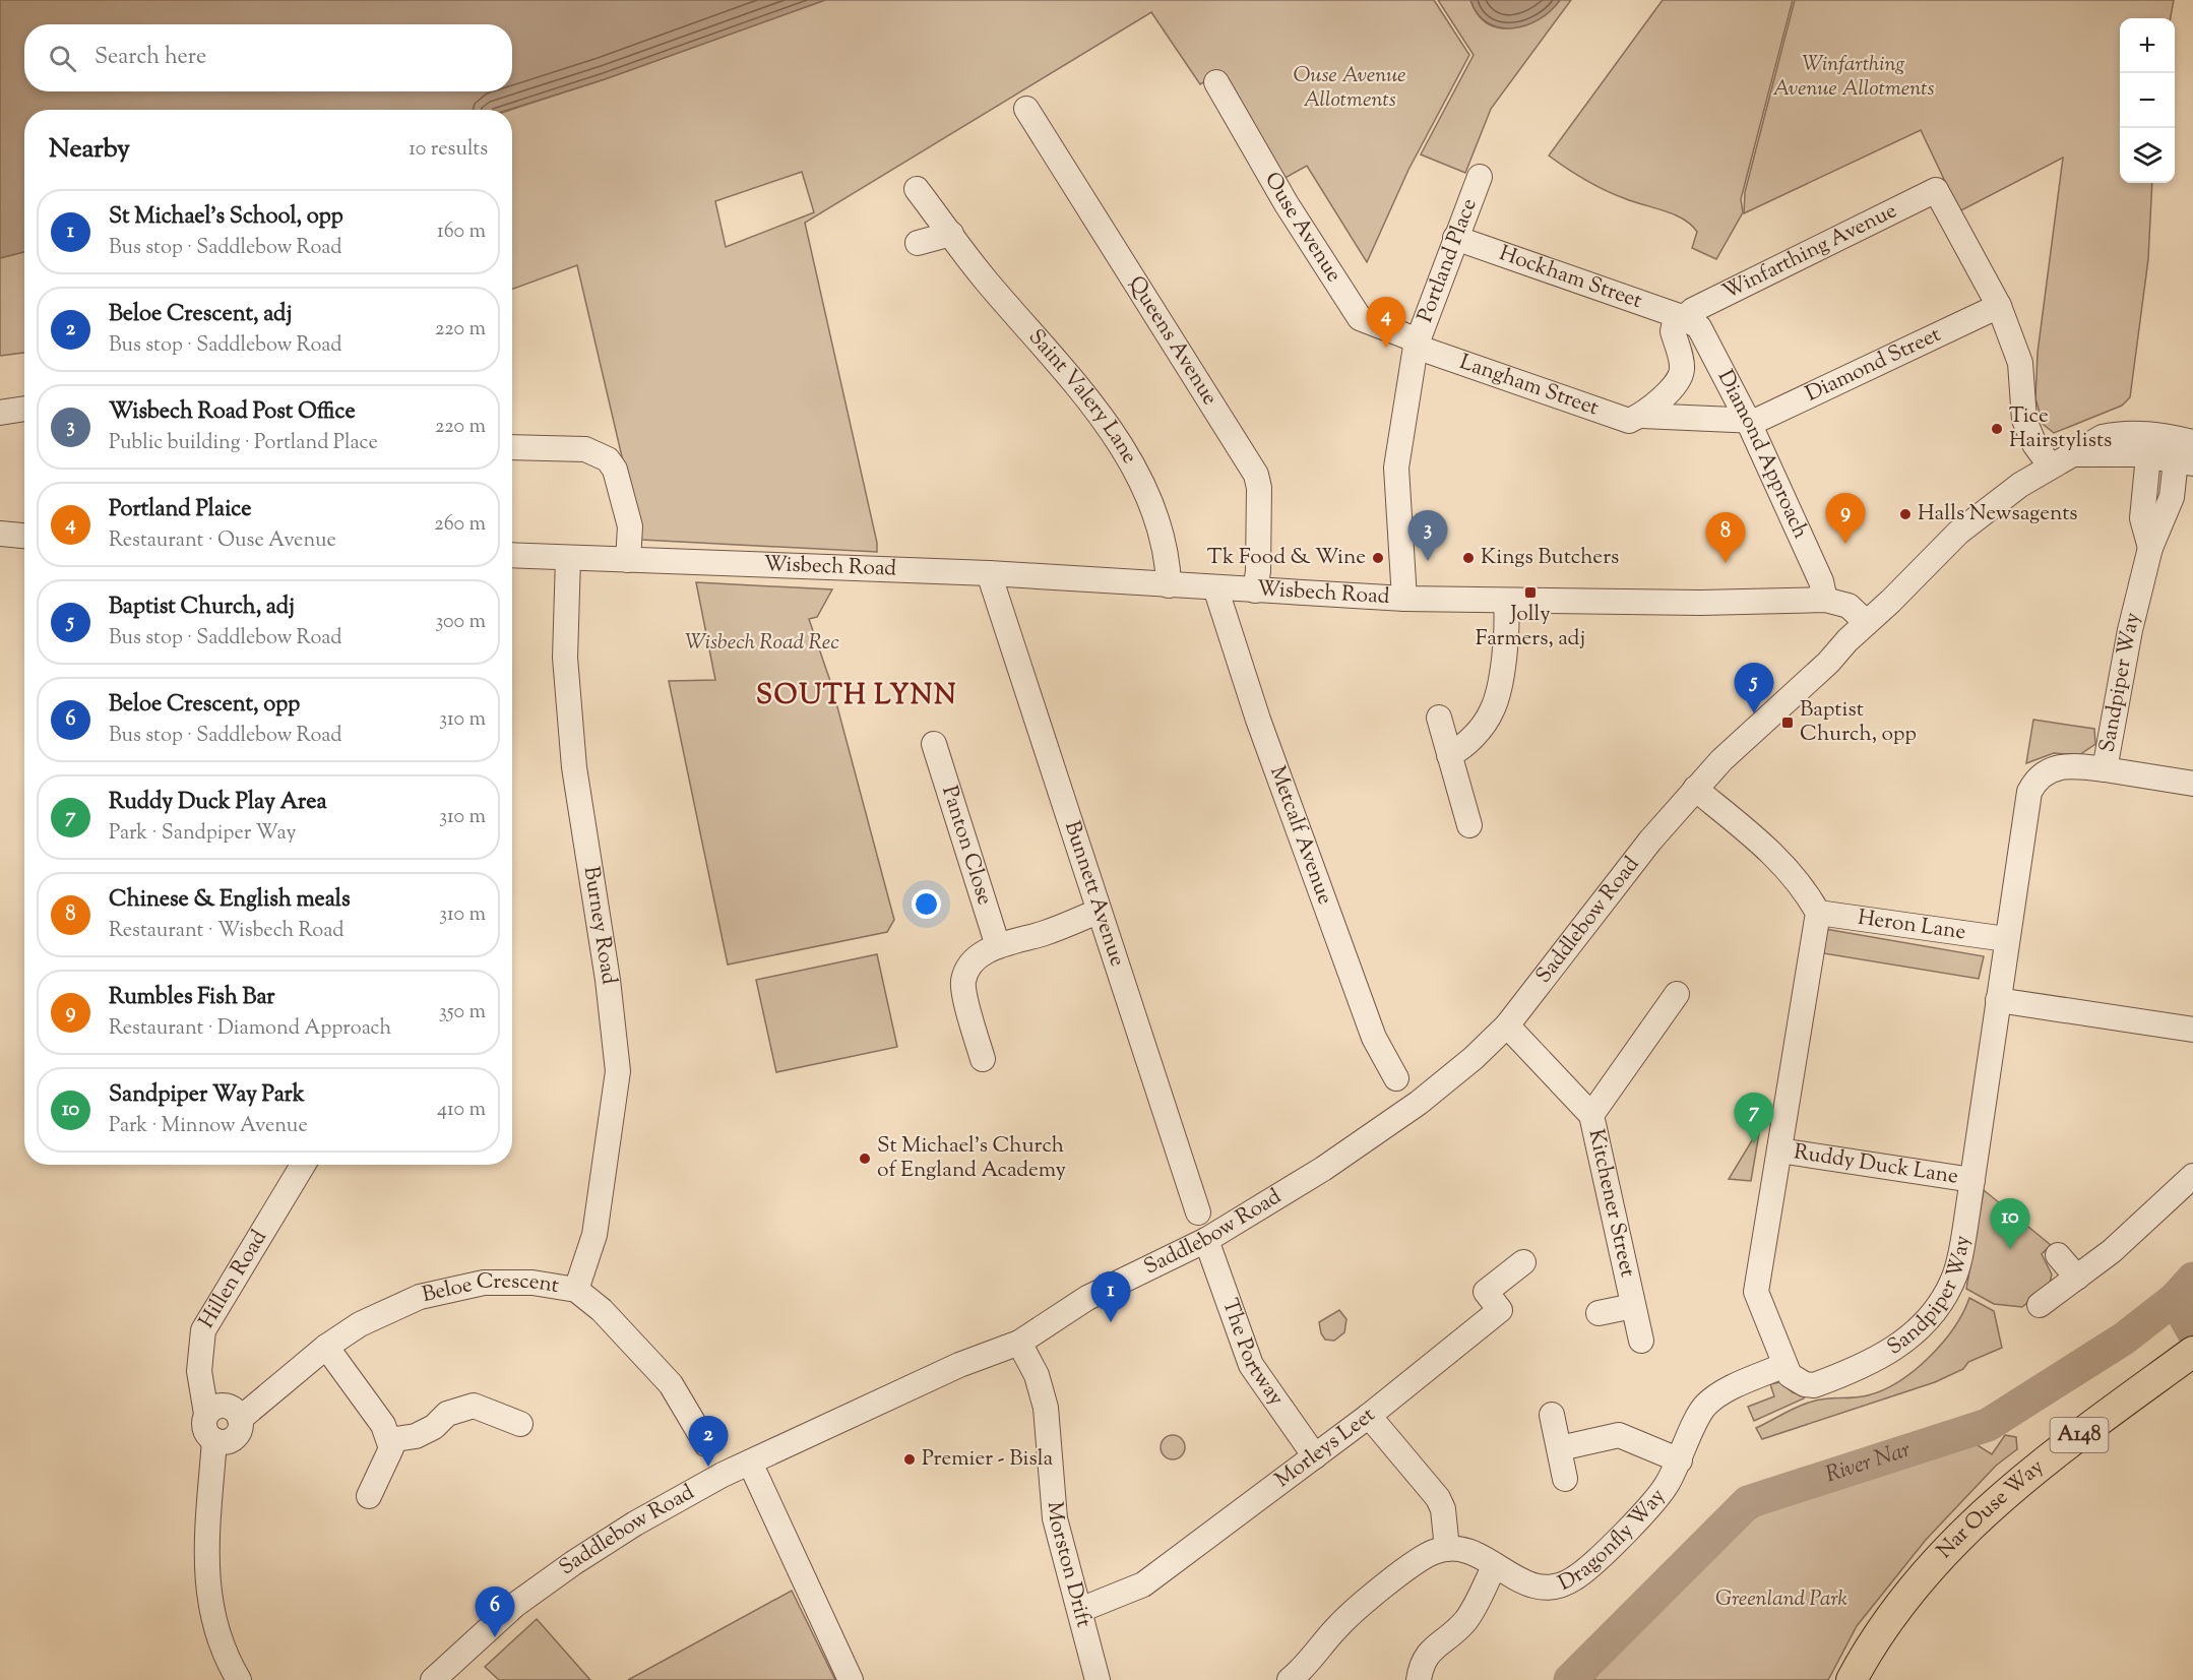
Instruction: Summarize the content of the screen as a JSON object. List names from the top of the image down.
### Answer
{
  "streets": {
    "main road": ["A148", "Nar Ouse Way"],
    "street": [
      "Ouse Avenue",
      "Winfarthing Avenue",
      "Portland Place",
      "Hockham Street",
      "Queens Avenue",
      "Diamond Street",
      "Langham Street",
      "Saint Valery Lane",
      "Diamond Approach",
      "Wisbech Road",
      "Sandpiper Way",
      "Metcalf Avenue",
      "Panton Close",
      "Bunnett Avenue",
      "Saddlebow Road",
      "Burney Road",
      "Heron Lane",
      "Ruddy Duck Lane",
      "Kitchener Street",
      "Hillen Road",
      "Beloe Crescent",
      "The Portway",
      "Morleys Leet",
      "Dragonfly Way",
      "Morston Drift"
    ]
  },
  "crossings": [
    ["Ouse Avenue", "Portland Place"],
    ["Ouse Avenue", "Langham Street"],
    ["Winfarthing Avenue", "Hockham Street"],
    ["Winfarthing Avenue", "Diamond Street"],
    ["Winfarthing Avenue", "Diamond Approach"],
    ["Portland Place", "Hockham Street"],
    ["Portland Place", "Langham Street"],
    ["Portland Place", "Wisbech Road"],
    ["Hockham Street", "Diamond Approach"],
    ["Queens Avenue", "Wisbech Road"],
    ["Diamond Street", "Langham Street"],
    ["Diamond Street", "Diamond Approach"],
    ["Langham Street", "Diamond Approach"],
    ["Saint Valery Lane", "Wisbech Road"],
    ["Diamond Approach", "Wisbech Road"],
    ["Wisbech Road", "Metcalf Avenue"],
    ["Wisbech Road", "Bunnett Avenue"],
    ["Wisbech Road", "Saddlebow Road"],
    ["Wisbech Road", "Burney Road"],
    ["Sandpiper Way", "Heron Lane"],
    ["Sandpiper Way", "Ruddy Duck Lane"],
    ["Sandpiper Way", "Dragonfly Way"],
    ["Saddlebow Road", "Kitchener Street"],
    ["Saddlebow Road", "The Portway"],
    ["Saddlebow Road", "Morston Drift"],
    ["Burney Road", "Beloe Crescent"],
    ["Hillen Road", "Beloe Crescent"],
    ["The Portway", "Morleys Leet"],
    ["Morleys Leet", "Morston Drift"]
  ],
  "districts": ["SOUTH LYNN"],
  "water": ["River Nar"],
  "parks": [
    "Winfarthing Avenue Allotments",
    "Ouse Avenue Allotments",
    "Wisbech Road Rec",
    "Greenland Park"
  ],
  "places": {
    "other": [
      "Tice Hairstylists",
      "Halls Newsagents",
      "Tk Food & Wine",
      "Kings Butchers",
      "St Michael's Church of England Academy",
      "Premier - Bisla"
    ],
    "transit": ["Jolly Farmers, adj", "Baptist Church, opp"]
  },
  "page": {
    "map_buttons": ["+", "−"],
    "search": "Search here",
    "heading": ["Nearby", "10 results"],
    "list": [
      {
        "mark": "1",
        "name": "St Michael's School, opp",
        "note": "Bus stop · Saddlebow Road",
        "value": "160 m"
      },
      {
        "mark": "2",
        "name": "Beloe Crescent, adj",
        "note": "Bus stop · Saddlebow Road",
        "value": "220 m"
      },
      {
        "mark": "3",
        "name": "Wisbech Road Post Office",
        "note": "Public building · Portland Place",
        "value": "220 m"
      },
      {
        "mark": "4",
        "name": "Portland Plaice",
        "note": "Restaurant · Ouse Avenue",
        "value": "260 m"
      },
      {
        "mark": "5",
        "name": "Baptist Church, adj",
        "note": "Bus stop · Saddlebow Road",
        "value": "300 m"
      },
      {
        "mark": "6",
        "name": "Beloe Crescent, opp",
        "note": "Bus stop · Saddlebow Road",
        "value": "310 m"
      },
      {
        "mark": "7",
        "name": "Ruddy Duck Play Area",
        "note": "Park · Sandpiper Way",
        "value": "310 m"
      },
      {
        "mark": "8",
        "name": "Chinese & English meals",
        "note": "Restaurant · Wisbech Road",
        "value": "310 m"
      },
      {
        "mark": "9",
        "name": "Rumbles Fish Bar",
        "note": "Restaurant · Diamond Approach",
        "value": "350 m"
      },
      {
        "mark": "10",
        "name": "Sandpiper Way Park",
        "note": "Park · Minnow Avenue",
        "value": "410 m"
      }
    ],
    "pins": [
      "4",
      "9",
      "3",
      "8",
      "5",
      "7",
      "10",
      "1",
      "2",
      "6"
    ]
  }
}
